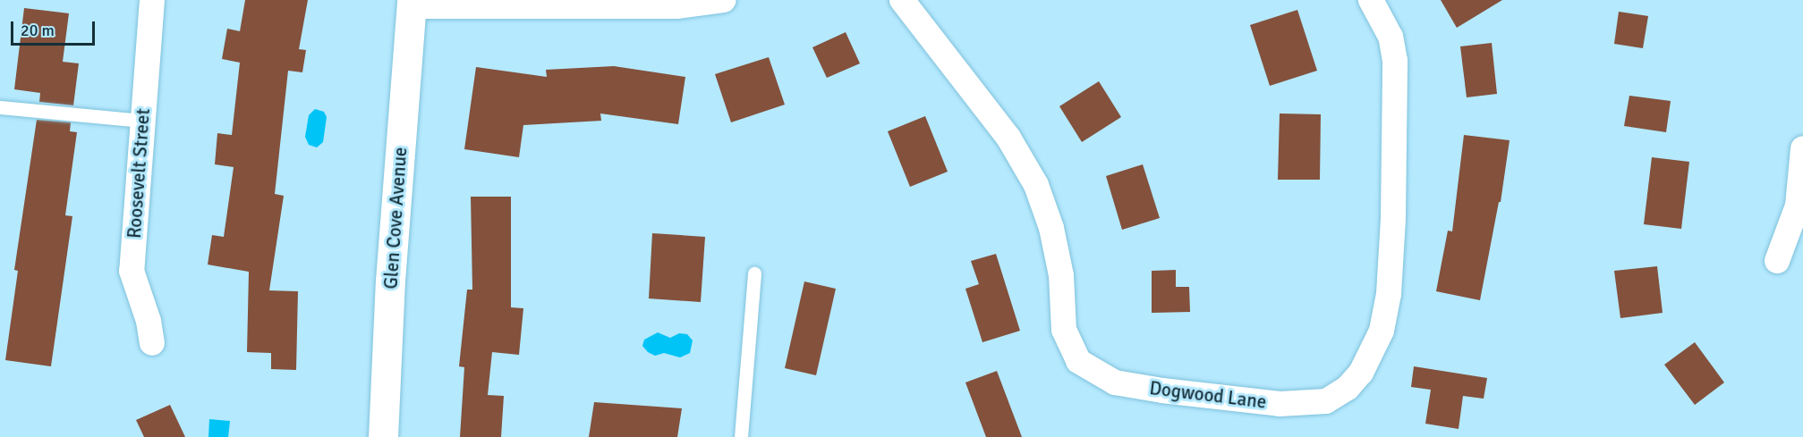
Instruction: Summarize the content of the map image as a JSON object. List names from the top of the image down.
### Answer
{
  "streets": {
    "main road": ["Glen Cove Avenue"],
    "street": ["Roosevelt Street", "Dogwood Lane"]
  },
  "scale_bar": "20 m"
}
